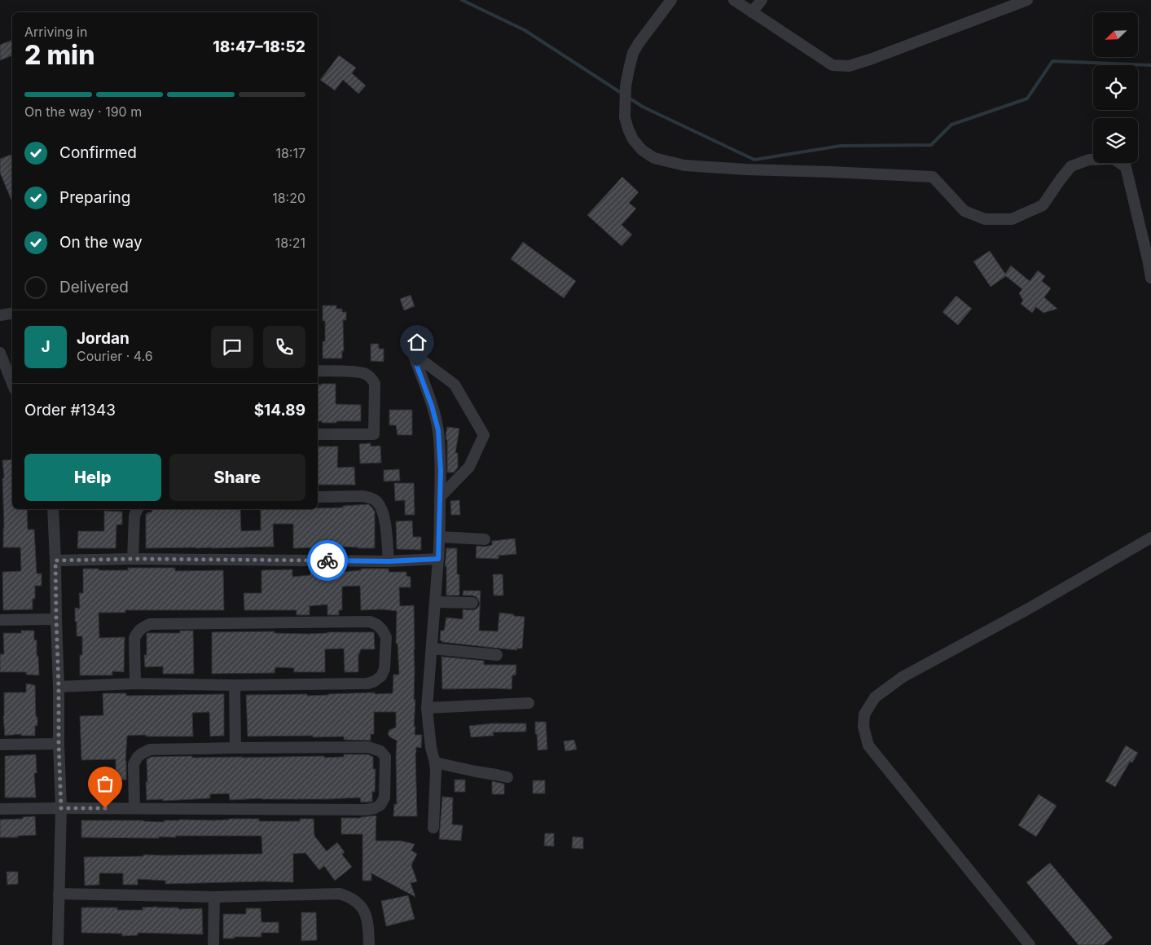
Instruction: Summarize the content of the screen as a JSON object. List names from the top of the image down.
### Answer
{
  "north": "bottom left",
  "page": {
    "heading": ["2 min", "Arriving in", "18:47–18:52"],
    "panel": [
      "Jordan",
      "Courier · 4.6",
      "Order #1343",
      "$14.89"
    ],
    "bar": "On the way · 190 m",
    "list": [
      ["Confirmed", "18:17"],
      ["Preparing", "18:20"],
      ["On the way", "18:21"],
      "Delivered"
    ],
    "round": "J",
    "buttons": ["Help", "Share"]
  }
}
